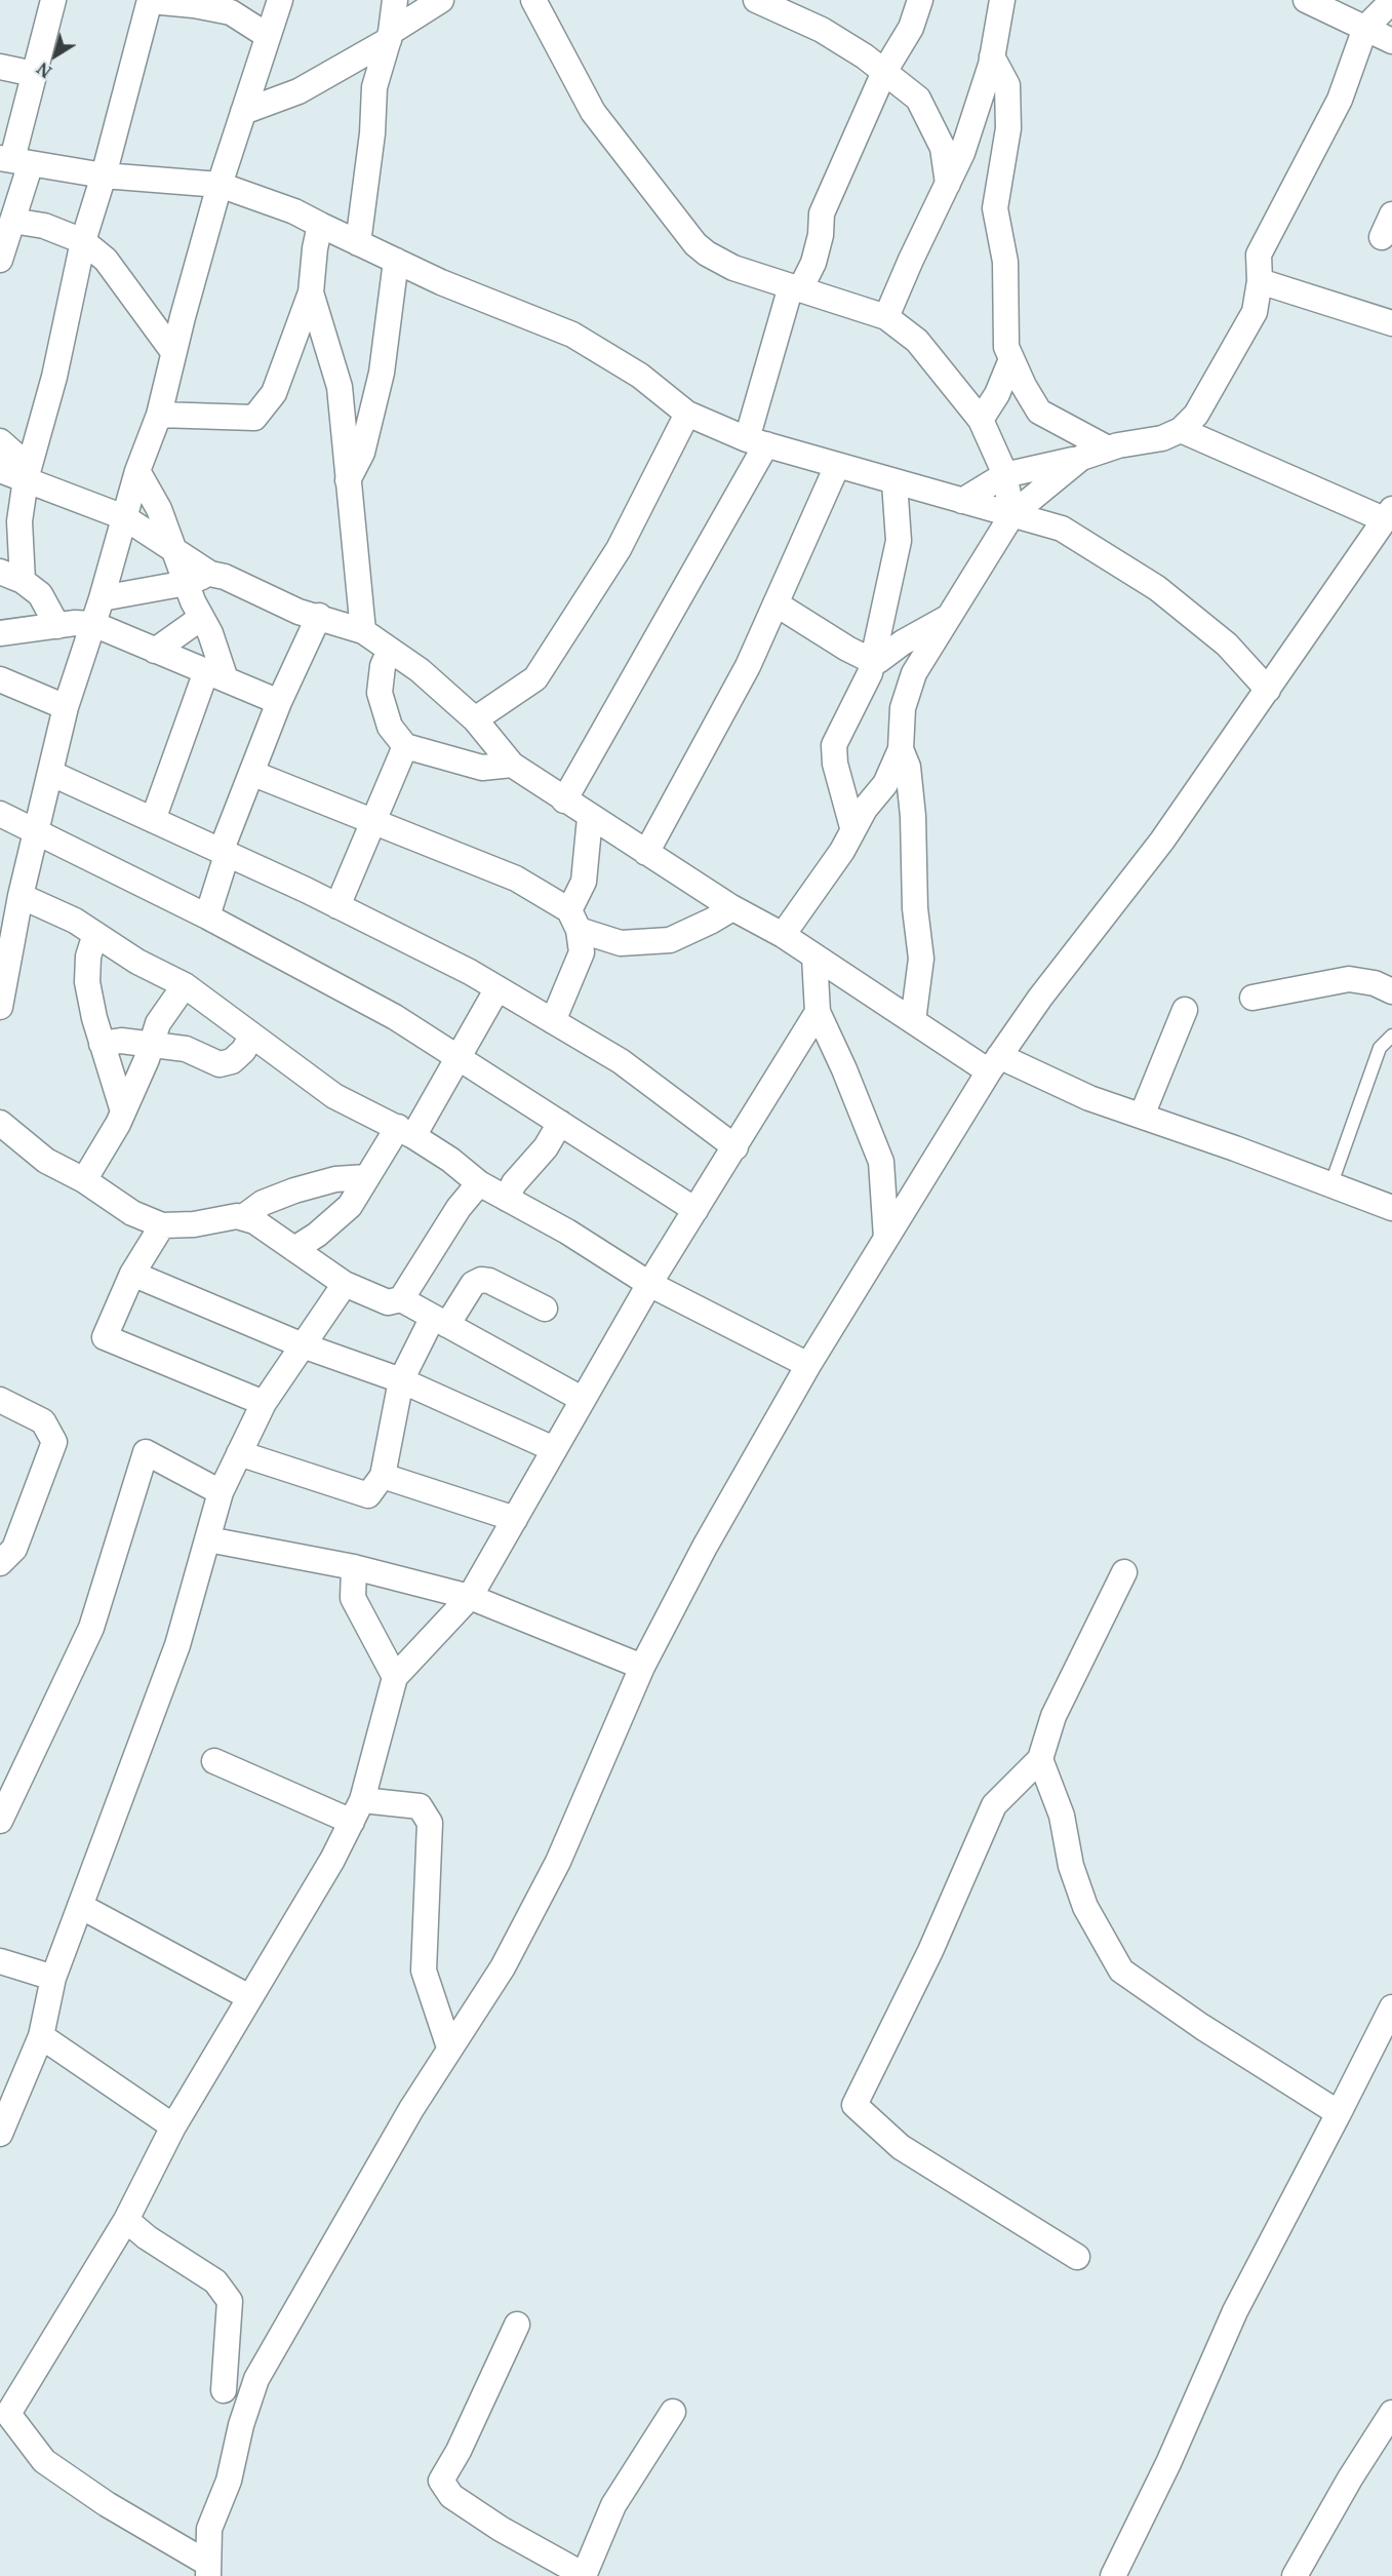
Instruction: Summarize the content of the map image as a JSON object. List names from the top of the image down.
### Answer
{
  "north": "bottom left"
}
